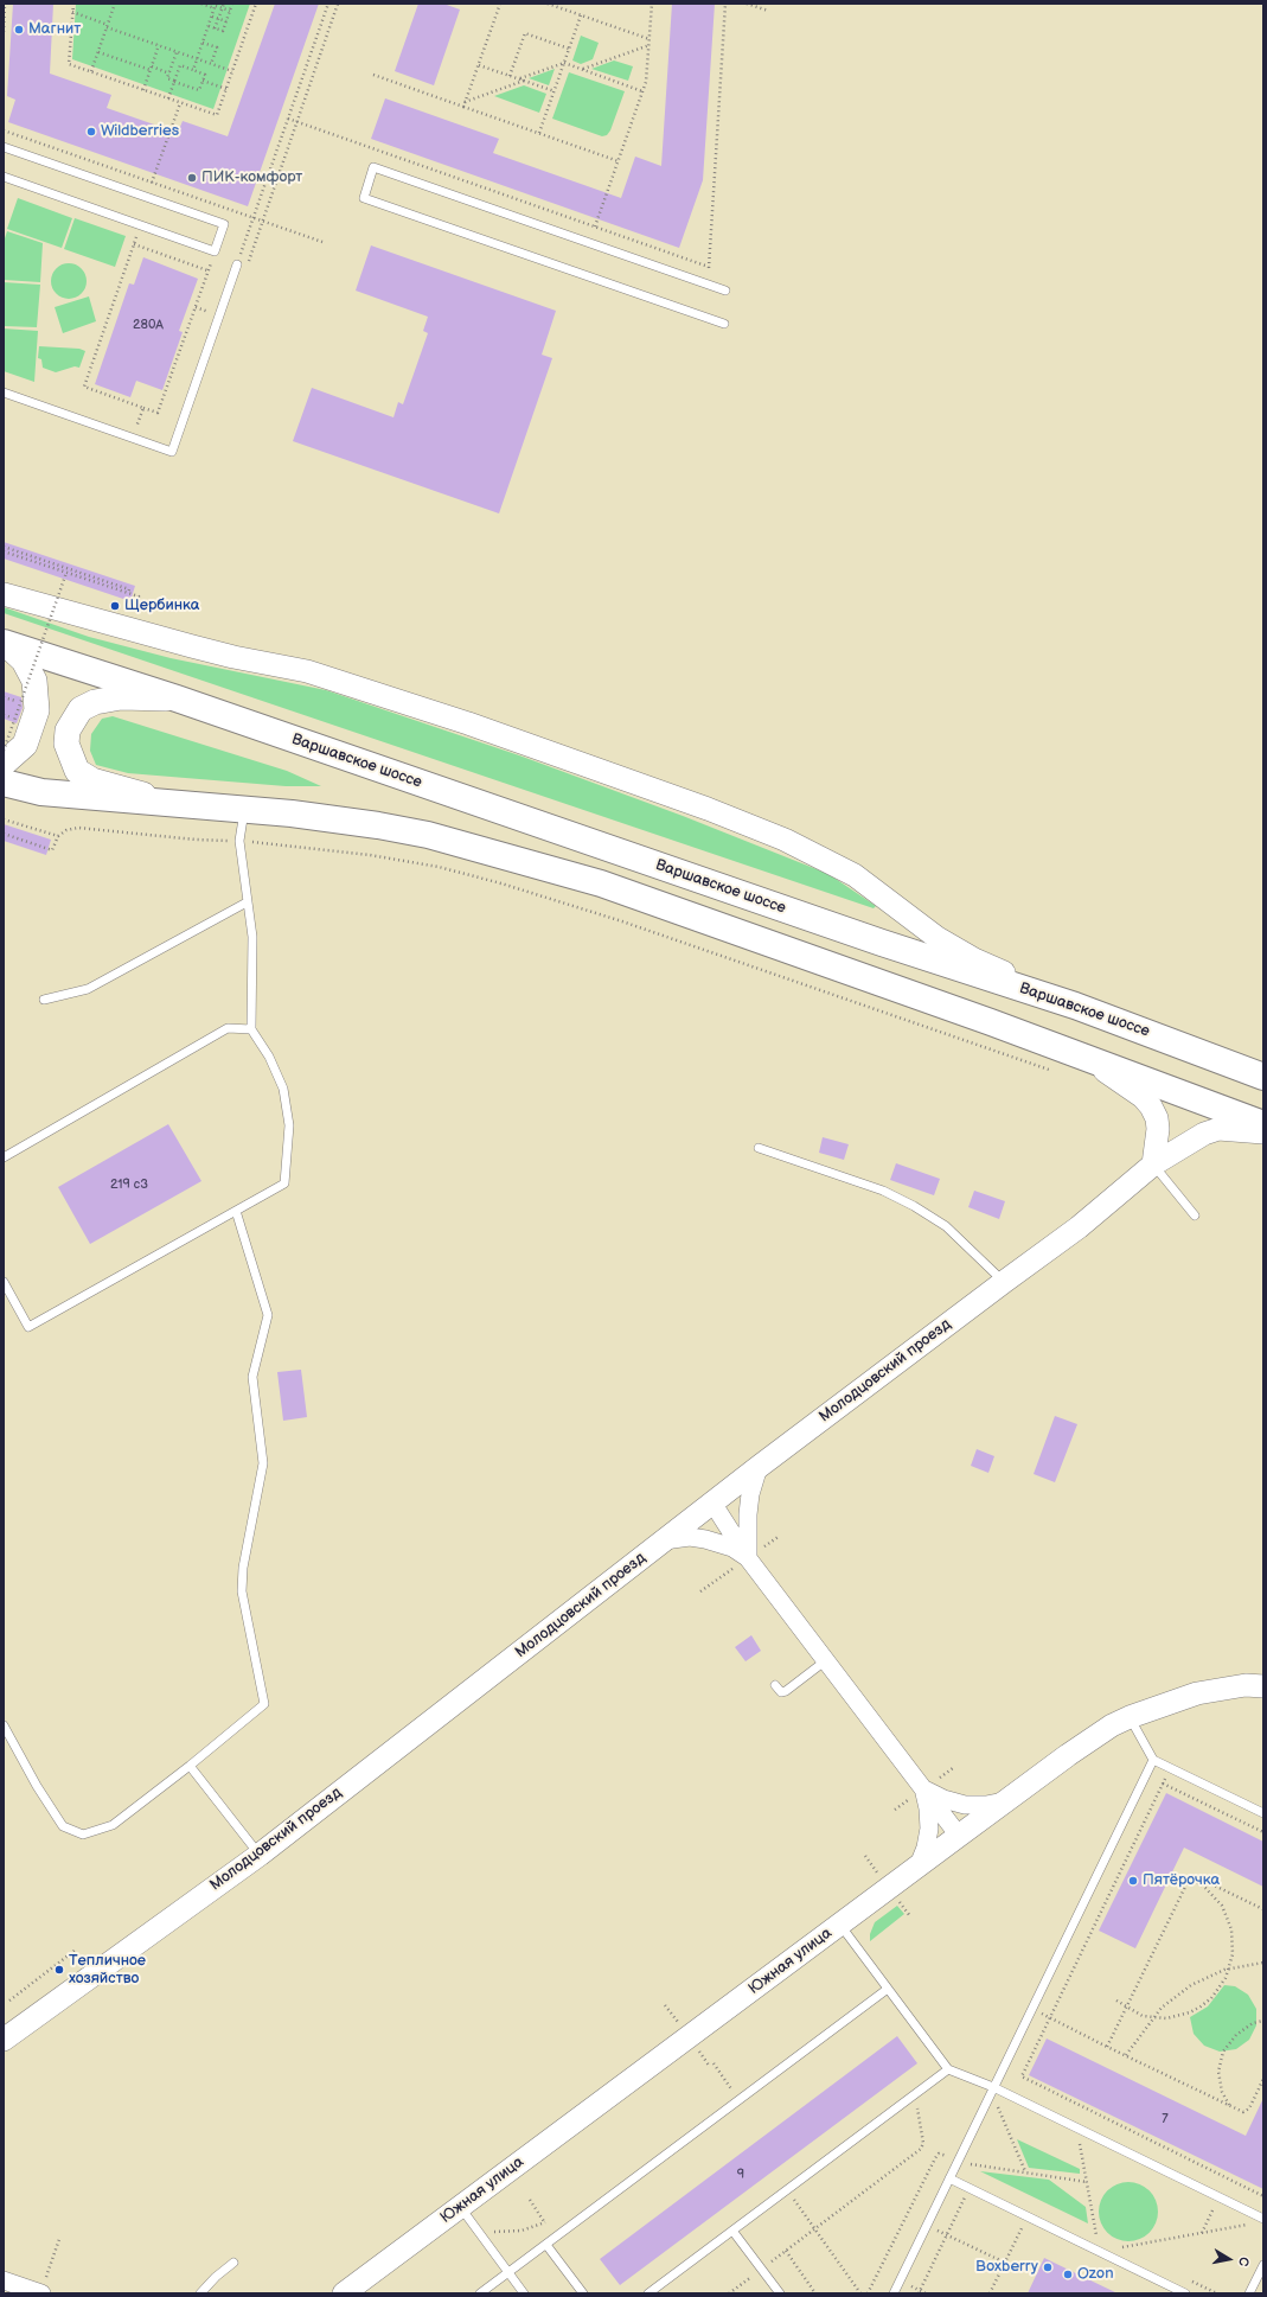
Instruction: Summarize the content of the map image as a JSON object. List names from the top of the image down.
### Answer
{
  "streets": {
    "main road": ["Варшавское шоссе"],
    "street": ["Молодцовский проезд", "Южная улица"]
  },
  "places": [
    "Магнит",
    "Wildberries",
    "ПИК-комфорт",
    "Щербинка",
    "Пятёрочка",
    "Тепличное хозяйство",
    "Boxberry",
    "Ozon"
  ],
  "house_numbers": [
    "280А",
    "219 с3",
    "7",
    "9"
  ],
  "north": "right"
}
